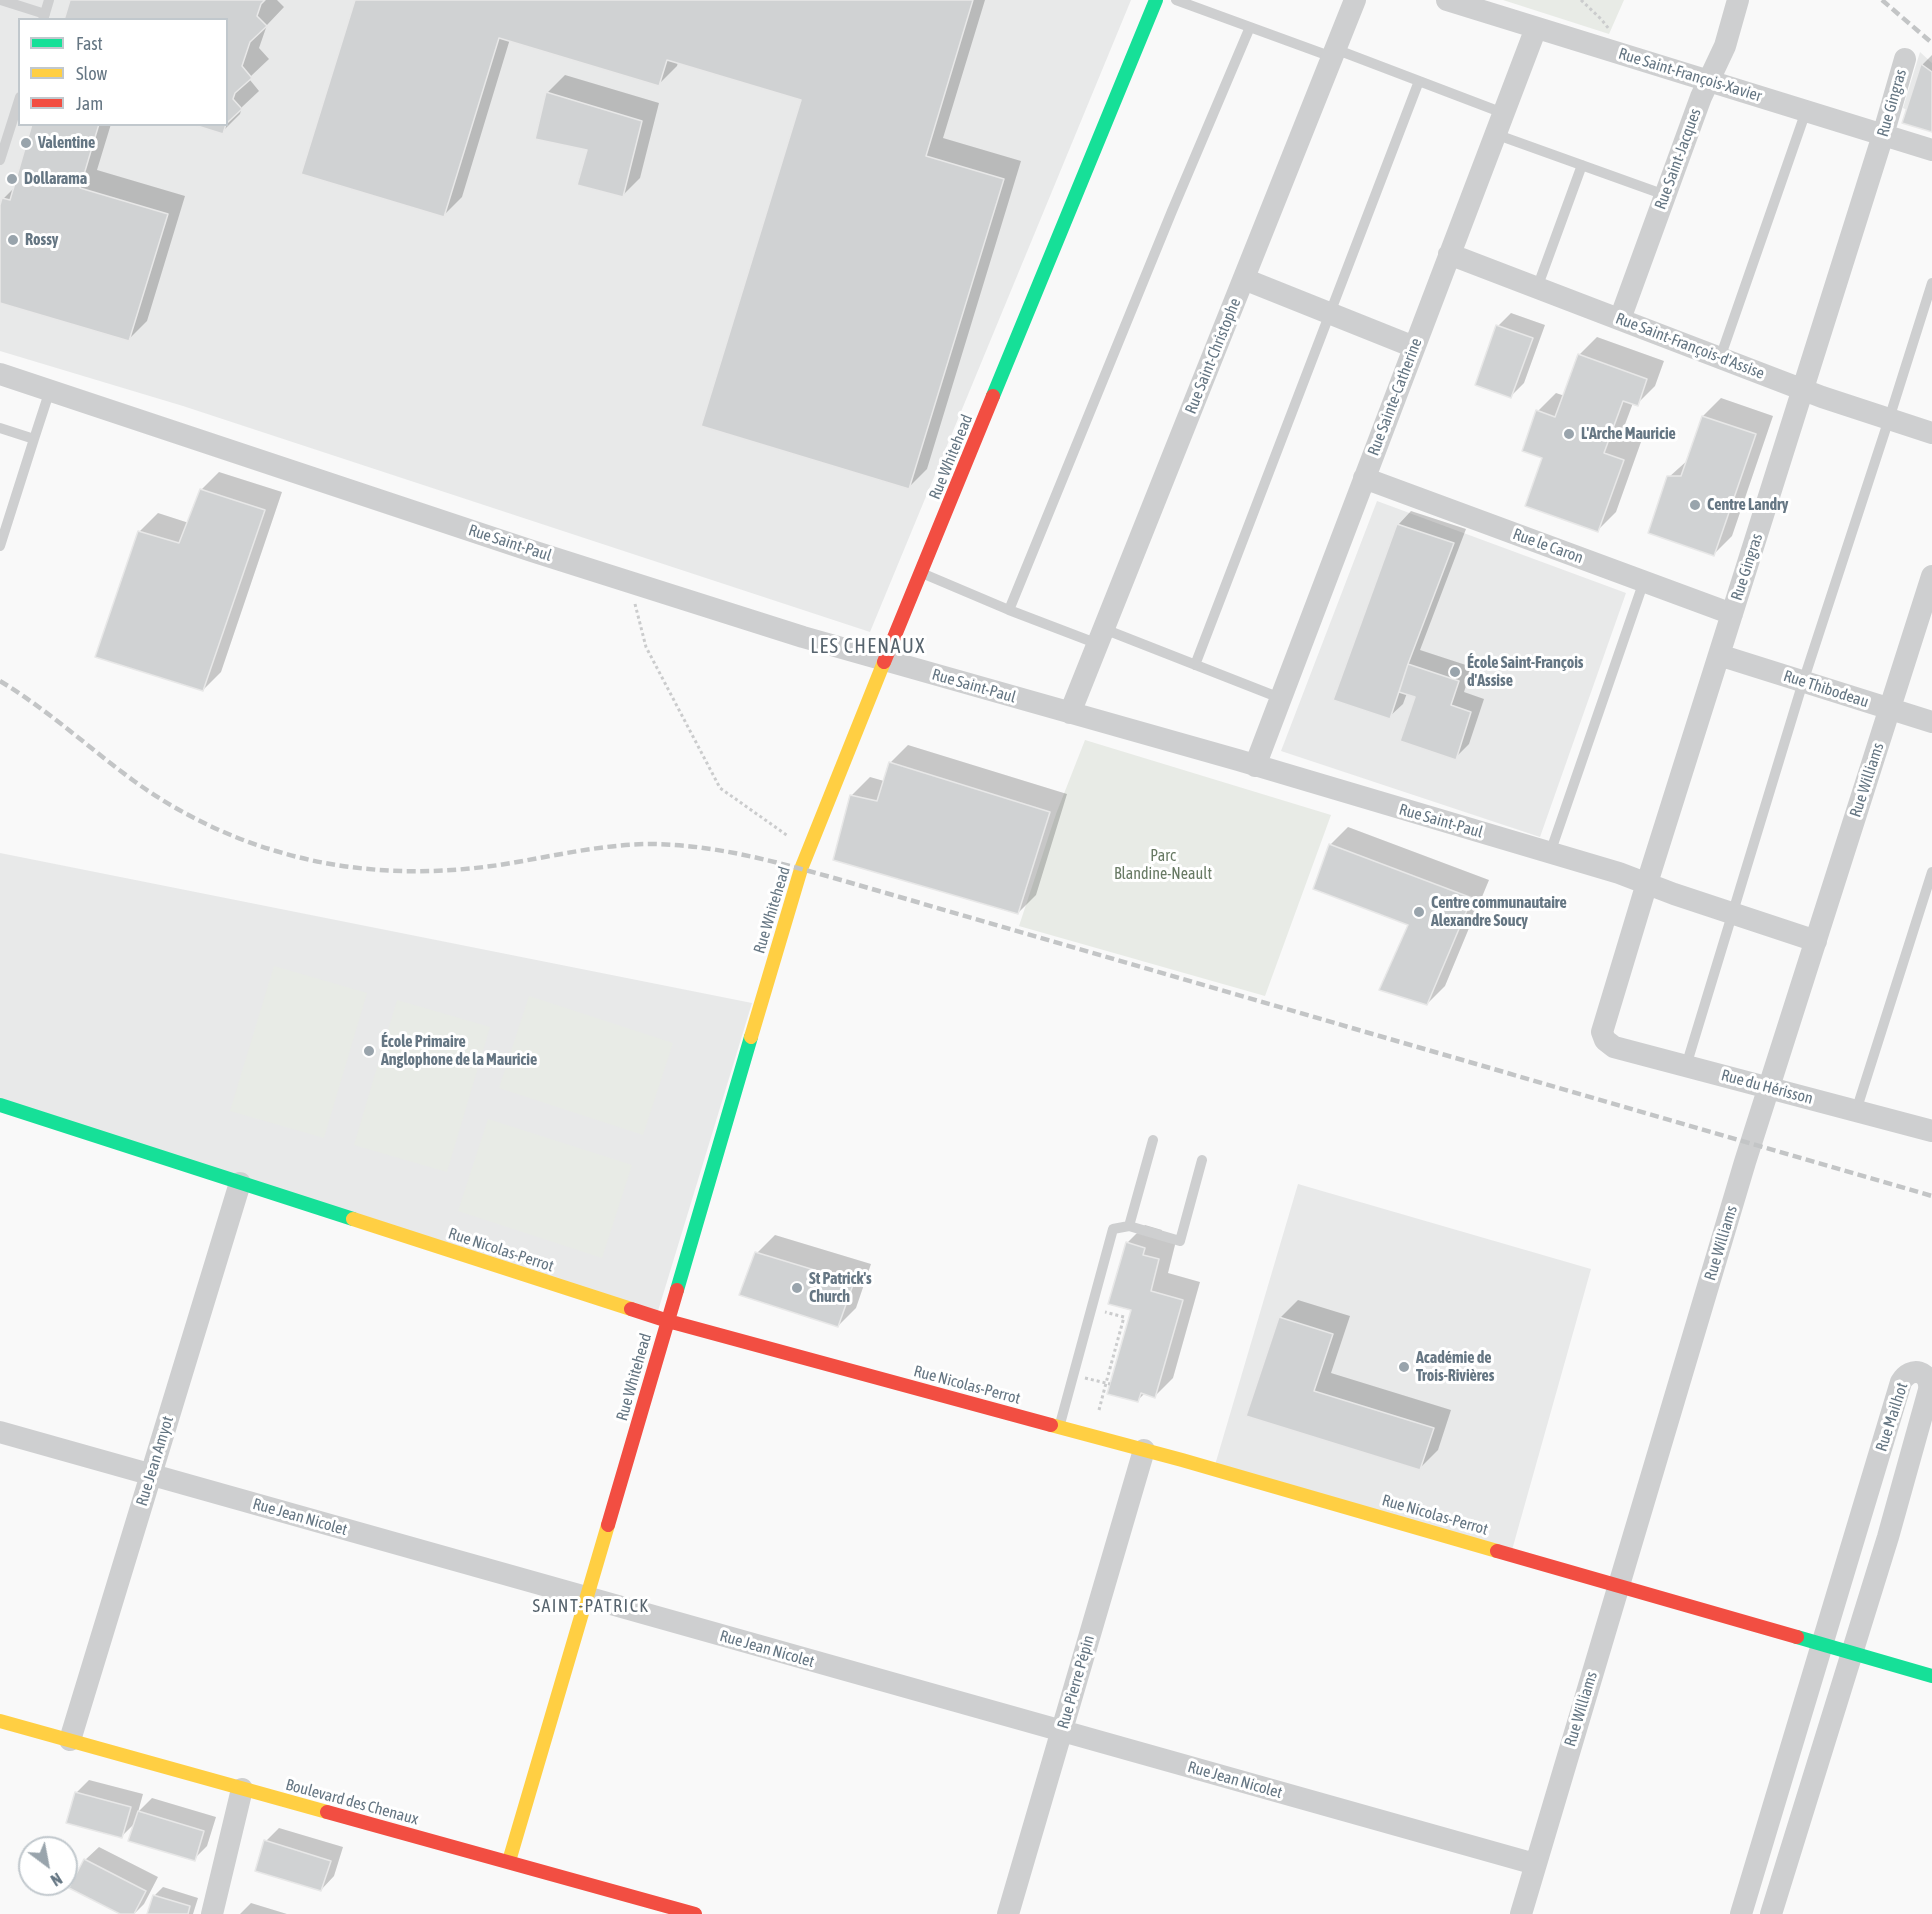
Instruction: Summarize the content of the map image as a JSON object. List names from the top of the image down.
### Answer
{
  "streets": {
    "street": [
      "Rue Saint-François-Xavier",
      "Rue Gingras",
      "Rue Saint-Jacques",
      "Rue Saint-François-d'Assise",
      "Rue Saint-Christophe",
      "Rue Sainte-Catherine",
      "Rue Whitehead",
      "Rue Saint-Paul",
      "Rue le Caron",
      "Rue Thibodeau",
      "Rue Williams",
      "Rue du Hérisson",
      "Rue Nicolas-Perrot",
      "Rue Mailhot",
      "Rue Jean Amyot",
      "Rue Jean Nicolet",
      "Rue Pierre Pépin",
      "Boulevard des Chenaux"
    ]
  },
  "crossings": [
    ["Rue Saint-François-Xavier", "Rue Gingras"],
    ["Rue Saint-François-Xavier", "Rue Saint-Jacques"],
    ["Rue Saint-François-Xavier", "Rue Sainte-Catherine"],
    ["Rue Gingras", "Rue Saint-François-d'Assise"],
    ["Rue Gingras", "Rue Saint-Paul"],
    ["Rue Gingras", "Rue le Caron"],
    ["Rue Gingras", "Rue Thibodeau"],
    ["Rue Gingras", "Rue du Hérisson"],
    ["Rue Saint-Jacques", "Rue Saint-François-d'Assise"],
    ["Rue Saint-François-d'Assise", "Rue Sainte-Catherine"],
    ["Rue Saint-Christophe", "Rue Saint-Paul"],
    ["Rue Sainte-Catherine", "Rue Saint-Paul"],
    ["Rue Sainte-Catherine", "Rue le Caron"],
    ["Rue Whitehead", "Rue Saint-Paul"],
    ["Rue Whitehead", "Rue Nicolas-Perrot"],
    ["Rue Whitehead", "Rue Jean Nicolet"],
    ["Rue Whitehead", "Boulevard des Chenaux"],
    ["Rue Saint-Paul", "Rue Williams"],
    ["Rue Thibodeau", "Rue Williams"],
    ["Rue Williams", "Rue du Hérisson"],
    ["Rue Williams", "Rue Nicolas-Perrot"],
    ["Rue Williams", "Rue Jean Nicolet"],
    ["Rue Nicolas-Perrot", "Rue Mailhot"],
    ["Rue Nicolas-Perrot", "Rue Jean Amyot"],
    ["Rue Nicolas-Perrot", "Rue Pierre Pépin"],
    ["Rue Jean Amyot", "Rue Jean Nicolet"],
    ["Rue Jean Amyot", "Boulevard des Chenaux"],
    ["Rue Jean Nicolet", "Rue Pierre Pépin"]
  ],
  "districts": ["LES CHENAUX", "SAINT-PATRICK"],
  "parks": ["Parc Blandine-Neault"],
  "places": [
    "Valentine",
    "Dollarama",
    "Rossy",
    "L'Arche Mauricie",
    "Centre Landry",
    "École Saint-François d'Assise",
    "Centre communautaire Alexandre Soucy",
    "École Primaire Anglophone de la Mauricie",
    "St Patrick's Church",
    "Académie de Trois-Rivières"
  ],
  "legend": ["Fast", "Slow", "Jam"],
  "north": "bottom right"
}
